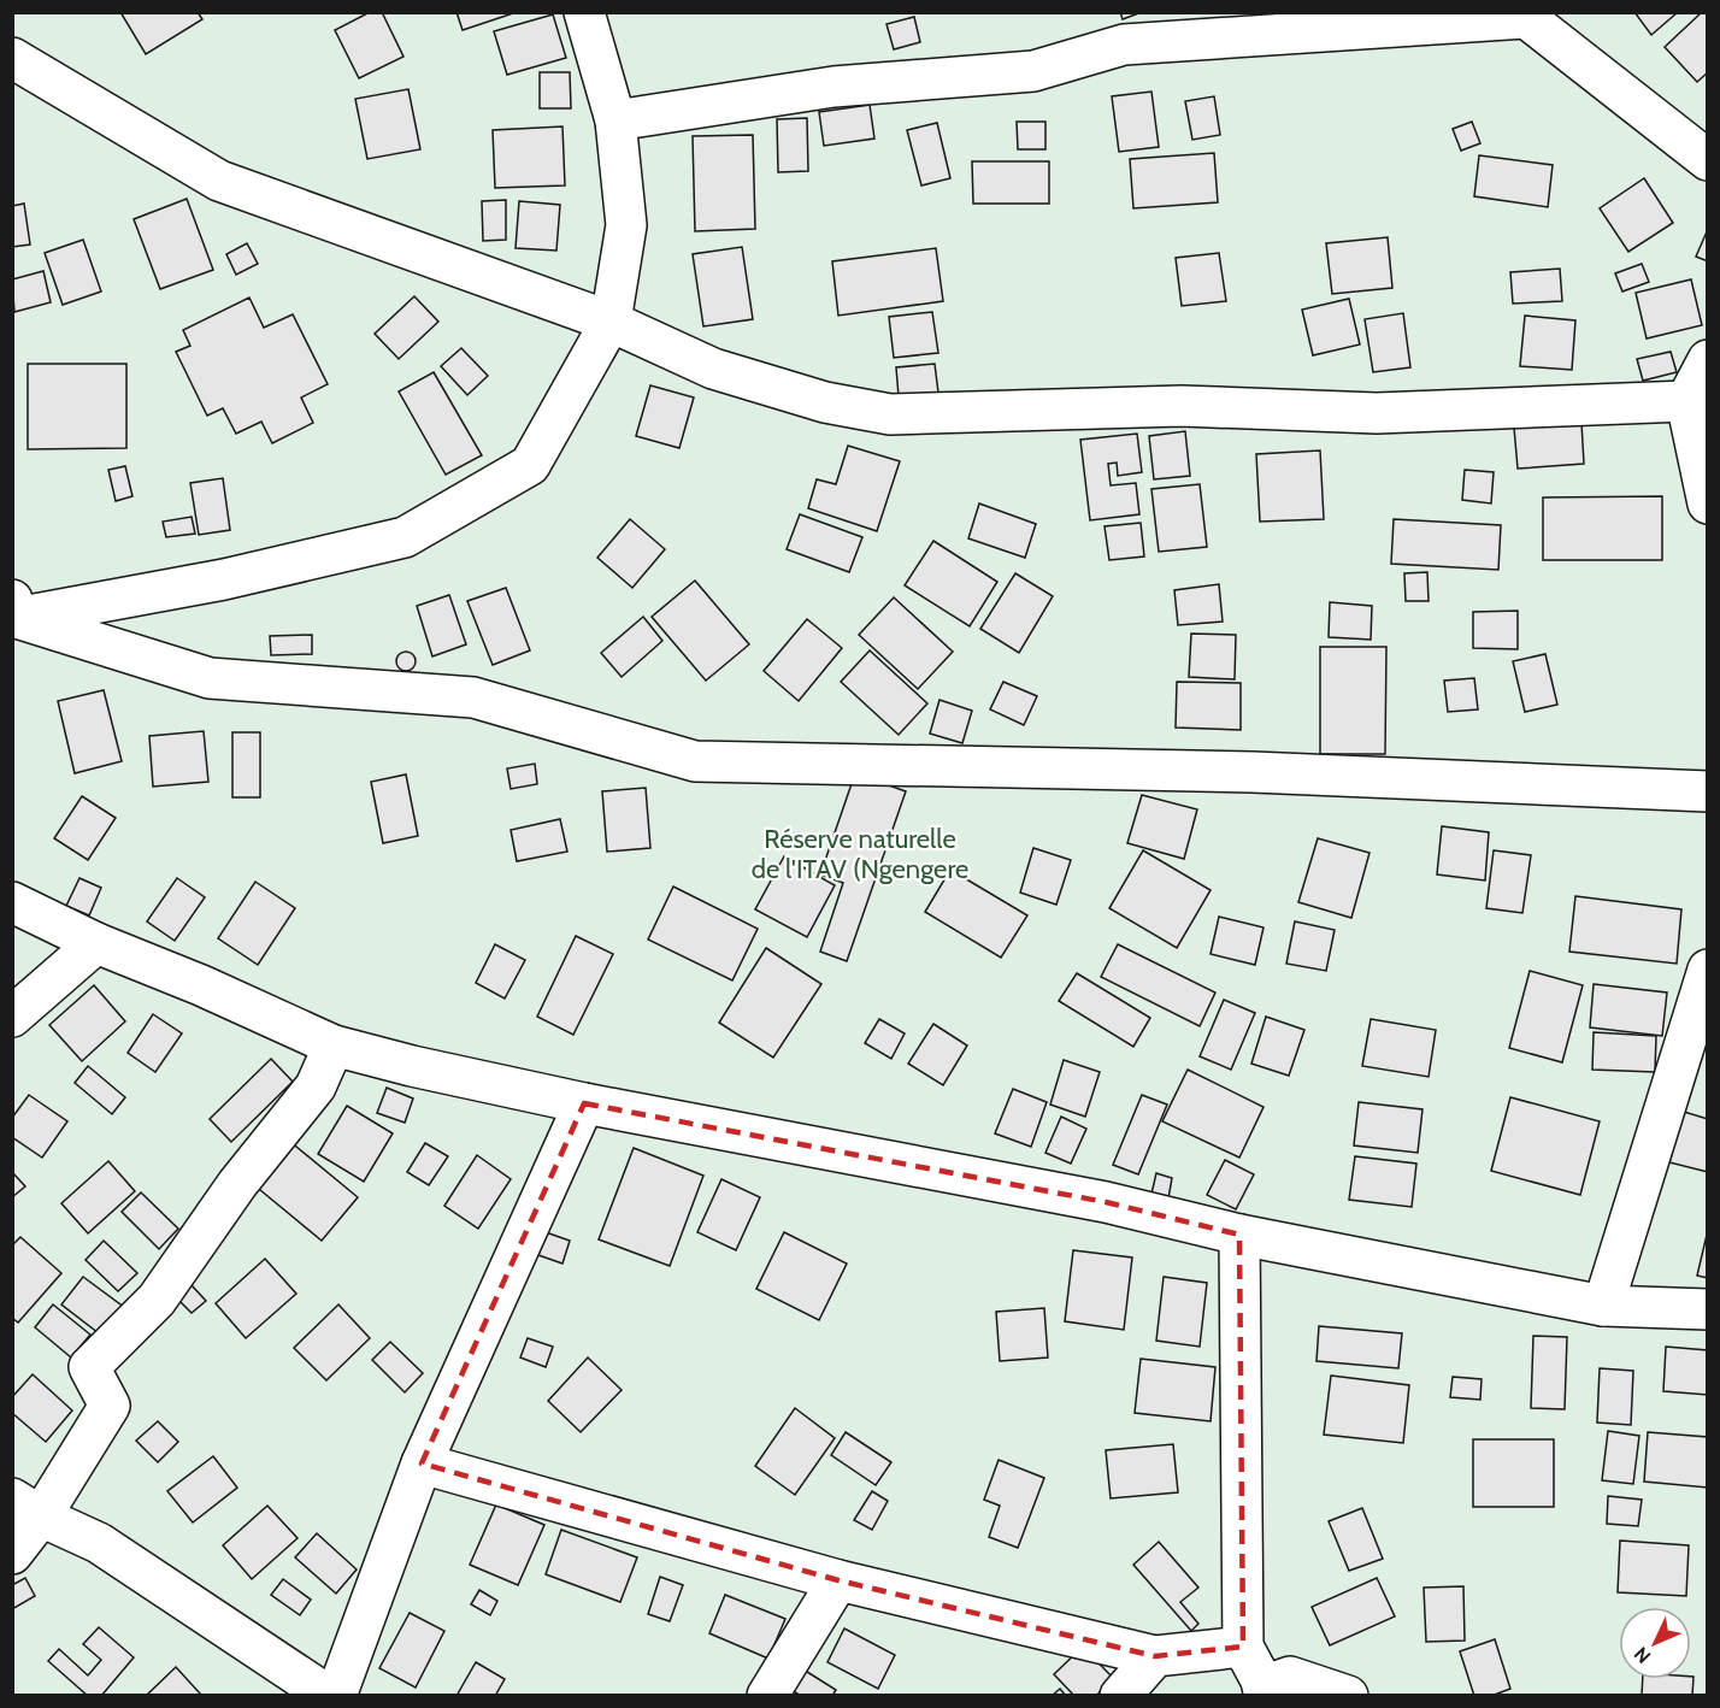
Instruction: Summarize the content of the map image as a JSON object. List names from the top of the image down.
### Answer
{
  "parks": ["Réserve naturelle de l'ITAV (Ngengere"],
  "north": "bottom left"
}
